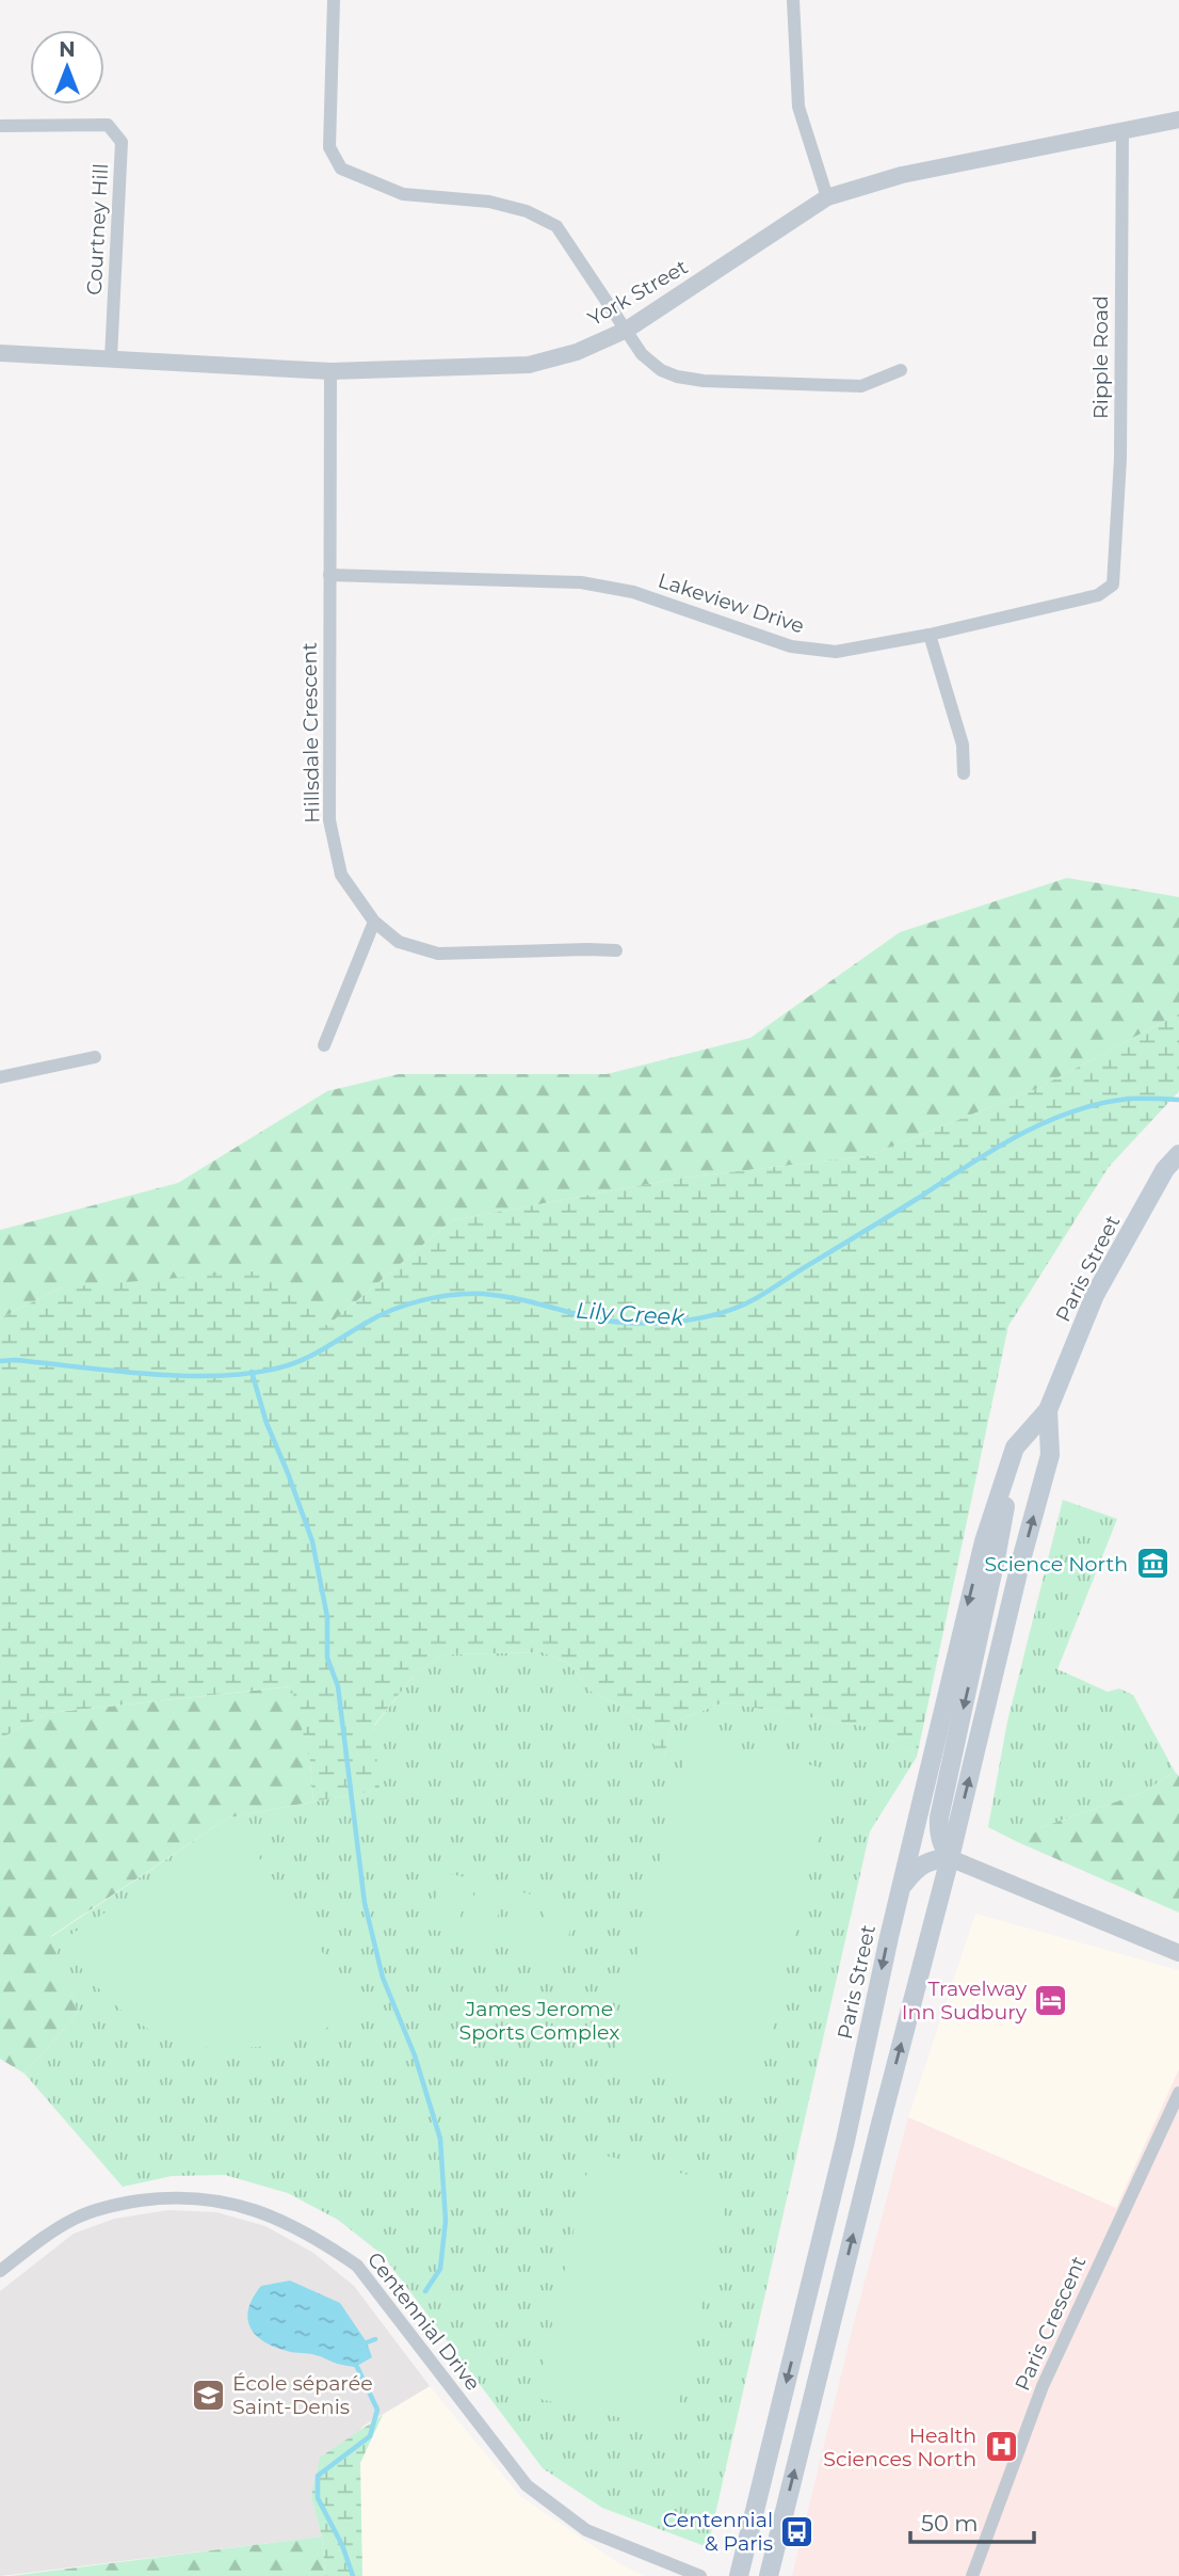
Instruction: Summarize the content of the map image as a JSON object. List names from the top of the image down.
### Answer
{
  "streets": {
    "main road": ["Paris Street"],
    "street": [
      "Courtney Hill",
      "York Street",
      "Ripple Road",
      "Lakeview Drive",
      "Hillsdale Crescent",
      "Centennial Drive",
      "Paris Crescent"
    ]
  },
  "crossings": [
    ["Courtney Hill", "York Street"],
    ["York Street", "Ripple Road"],
    ["York Street", "Hillsdale Crescent"],
    ["Ripple Road", "Lakeview Drive"],
    ["Lakeview Drive", "Hillsdale Crescent"]
  ],
  "water": ["Lily Creek"],
  "parks": ["James Jerome Sports Complex"],
  "places": {
    "museum": ["Science North"],
    "hotel": ["Travelway Inn Sudbury"],
    "school or university": ["École séparée Saint-Denis"],
    "hospital": ["Health Sciences North"],
    "bus stop": ["Centennial & Paris"]
  },
  "scale_bar": "50 m",
  "north": "top"
}
